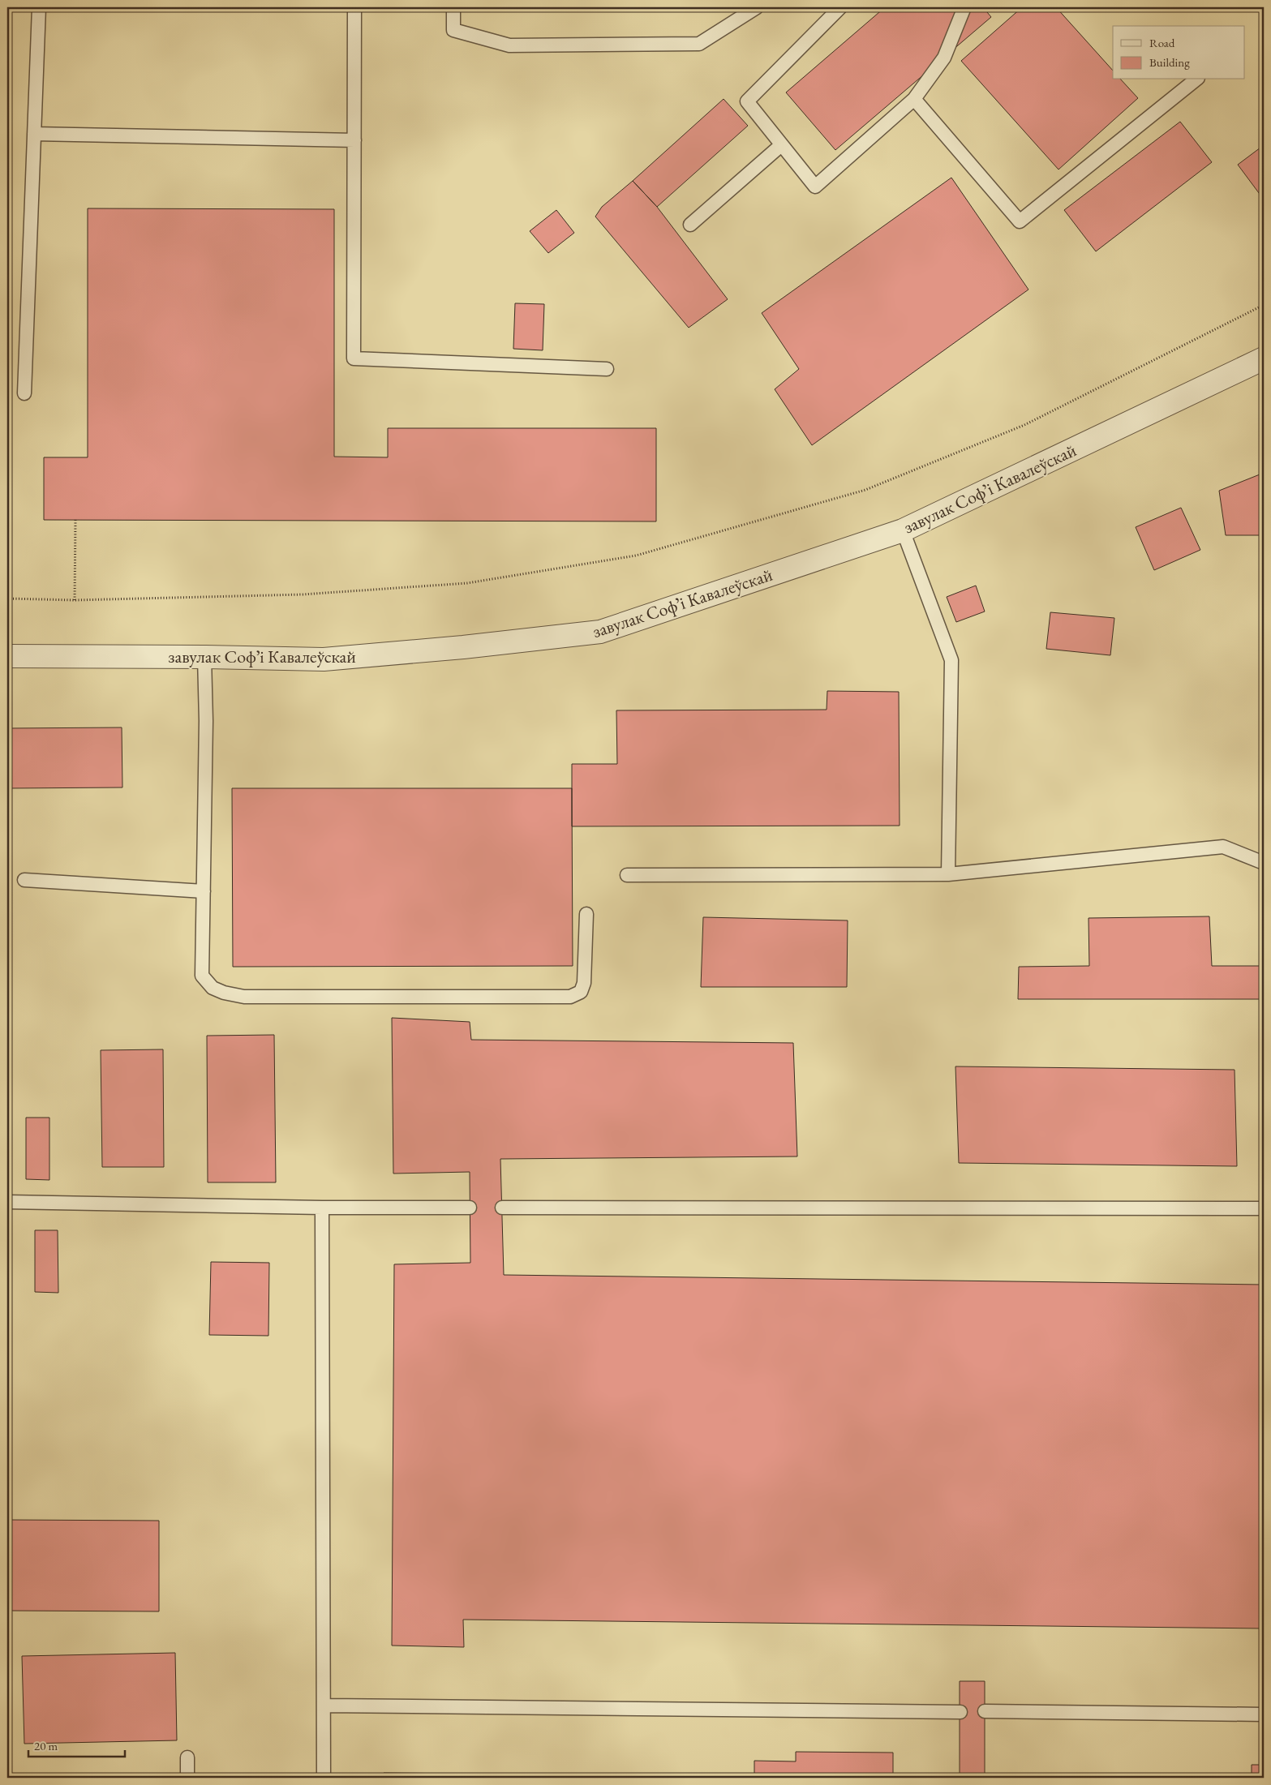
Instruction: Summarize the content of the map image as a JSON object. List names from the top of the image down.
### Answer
{
  "streets": {
    "street": ["завулак Софʼі Кавалеўскай"]
  },
  "legend": ["Road", "Building"],
  "scale_bar": "20 m"
}
